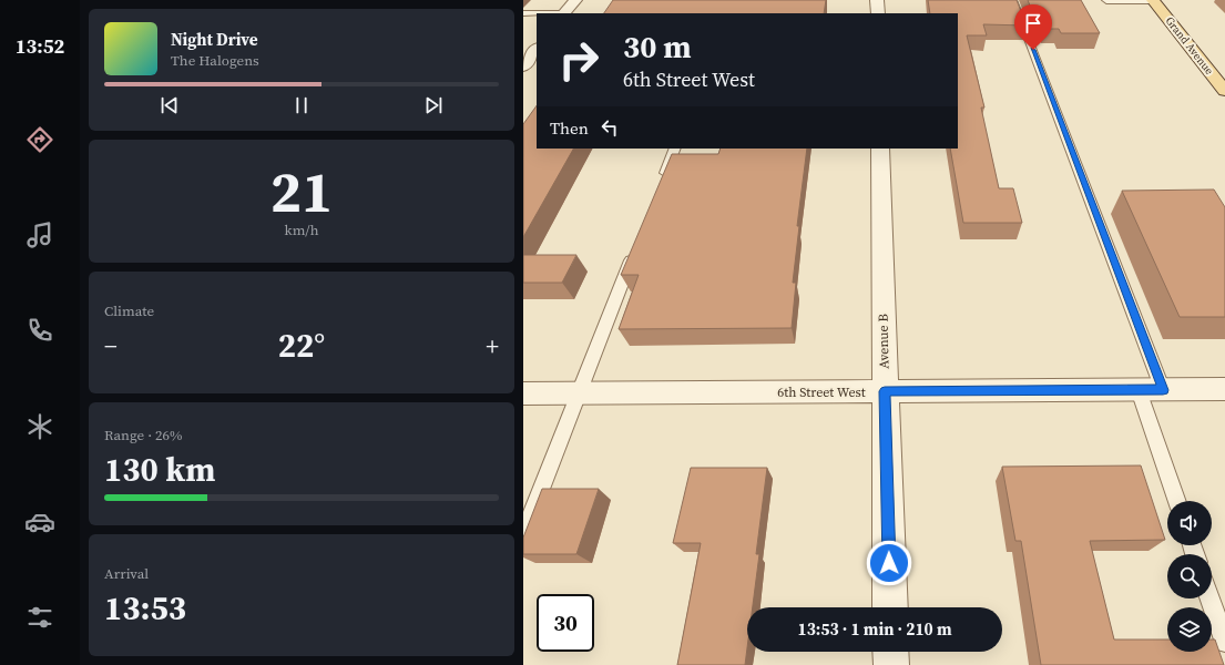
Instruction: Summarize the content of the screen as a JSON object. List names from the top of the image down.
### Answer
{
  "streets": {
    "main road": ["Grand Avenue"],
    "street": ["Avenue B", "6th Street West"]
  },
  "crossings": [
    ["Avenue B", "6th Street West"]
  ],
  "page": {
    "tabs": "13:52",
    "turn": ["30 m", "6th Street West"],
    "song": ["Night Drive", "The Halogens"],
    "then": "Then",
    "tile": [
      ["21", "km/h"],
      "Climate",
      ["Range · 26%", "130 km"],
      ["Arrival", "13:53"]
    ],
    "heat": ["−", "22°", "+"],
    "limit": "30",
    "trip": "13:53 · 1 min · 210 m"
  }
}
